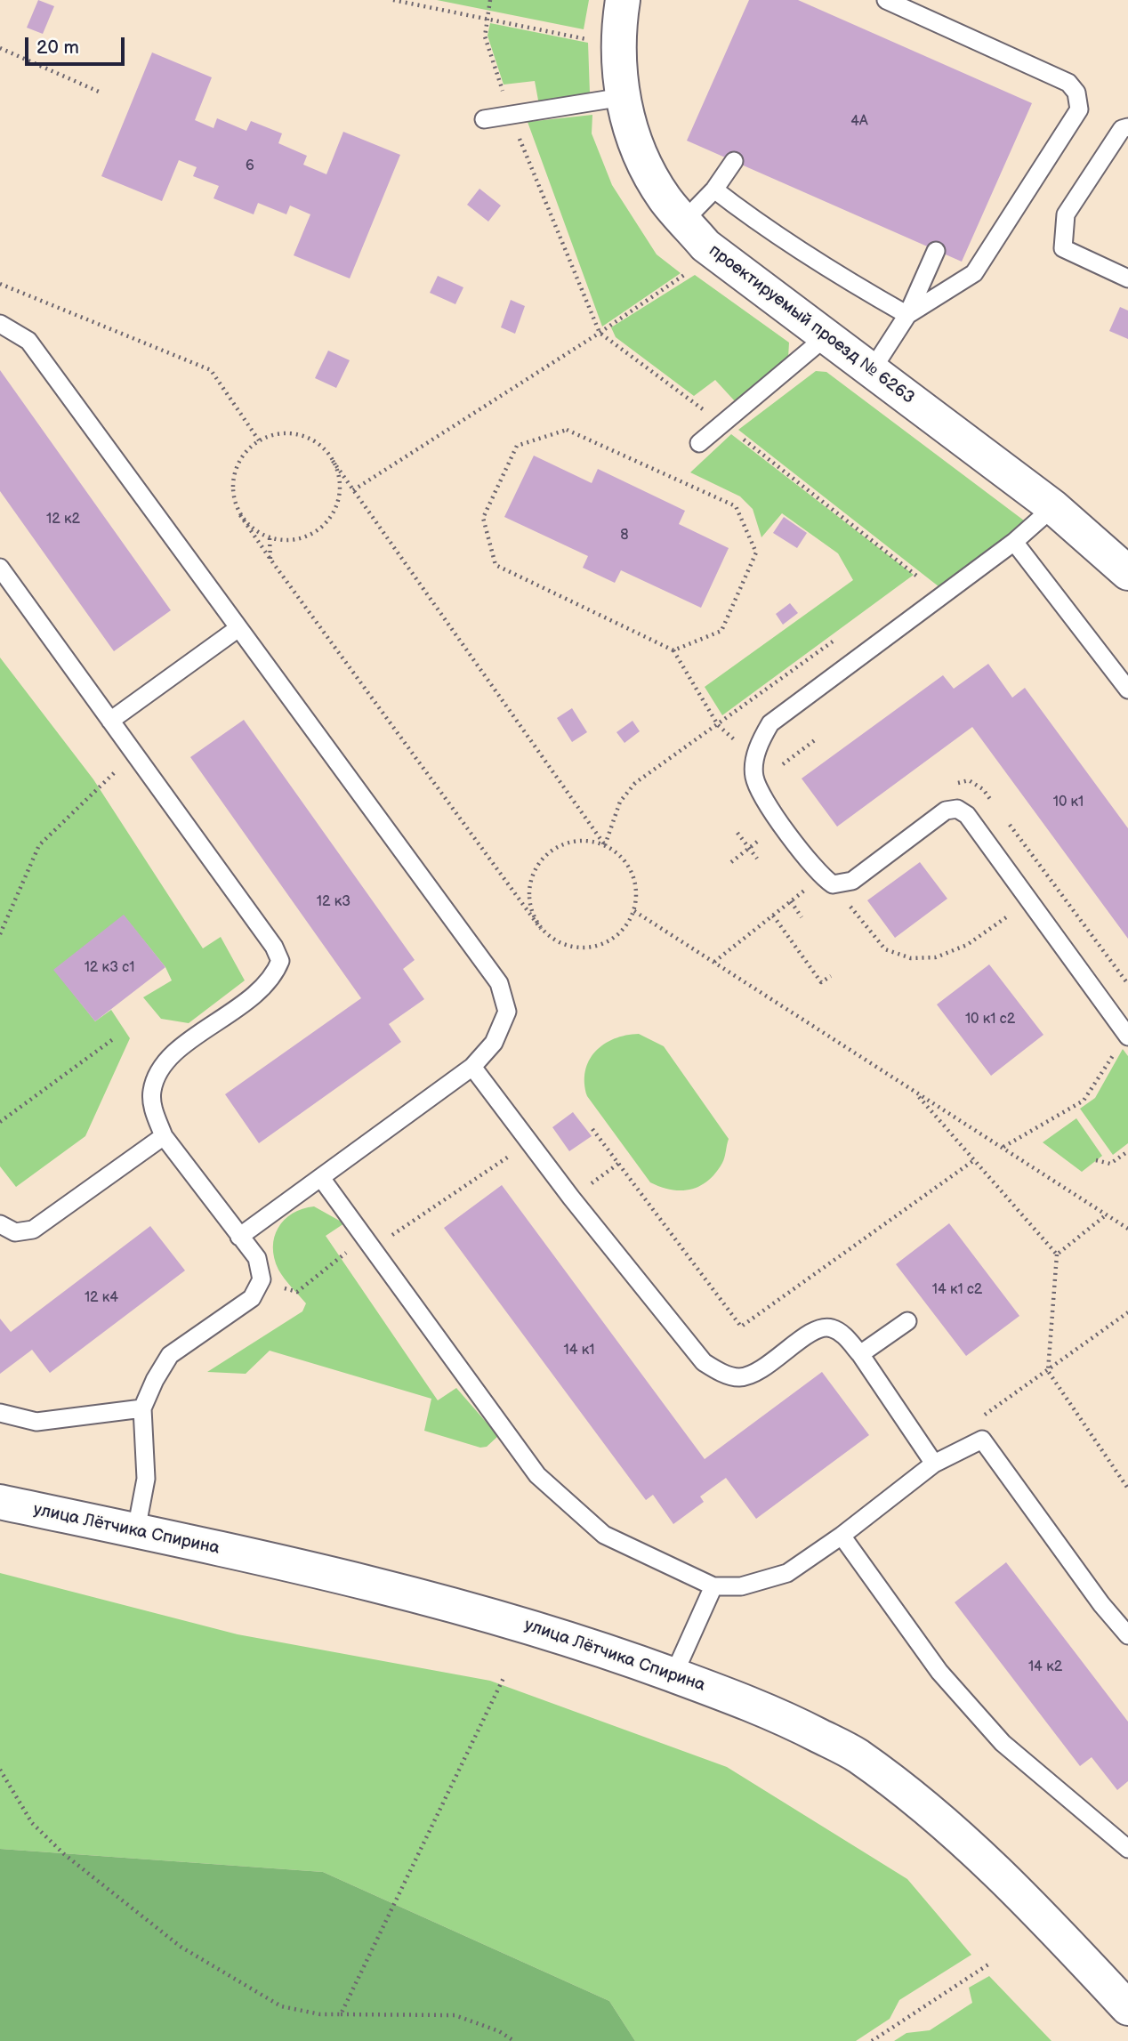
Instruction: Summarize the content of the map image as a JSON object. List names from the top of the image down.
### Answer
{
  "streets": {
    "street": ["проектируемый проезд № 6263", "улица Лётчика Спирина"]
  },
  "house_numbers": [
    "4А",
    "6",
    "12 к2",
    "8",
    "10 к1",
    "12 к3",
    "12 к3 с1",
    "10 к1 с2",
    "14 к1 с2",
    "12 к4",
    "14 к1",
    "14 к2"
  ],
  "scale_bar": "20 m"
}
